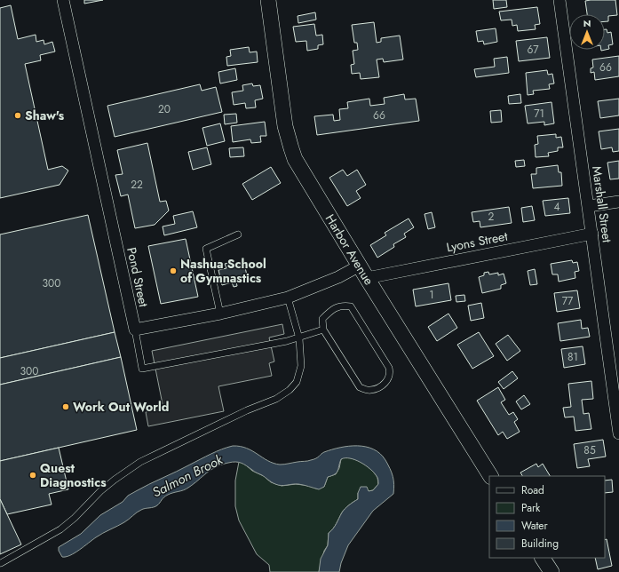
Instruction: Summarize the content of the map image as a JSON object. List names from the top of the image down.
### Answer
{
  "streets": {
    "street": [
      "Marshall Street",
      "Lyons Street",
      "Harbor Avenue",
      "Pond Street"
    ]
  },
  "crossings": [
    ["Marshall Street", "Lyons Street"],
    ["Lyons Street", "Harbor Avenue"]
  ],
  "water": ["Salmon Brook"],
  "places": [
    "Shaw's",
    "Nashua School of Gymnastics",
    "Work Out World",
    "Quest Diagnostics"
  ],
  "house_numbers": [
    "67",
    "66",
    "20",
    "71",
    "66",
    "22",
    "4",
    "2",
    "300",
    "1",
    "77",
    "81",
    "300",
    "85"
  ],
  "legend": [
    "Road",
    "Park",
    "Water",
    "Building"
  ],
  "north": "top"
}
